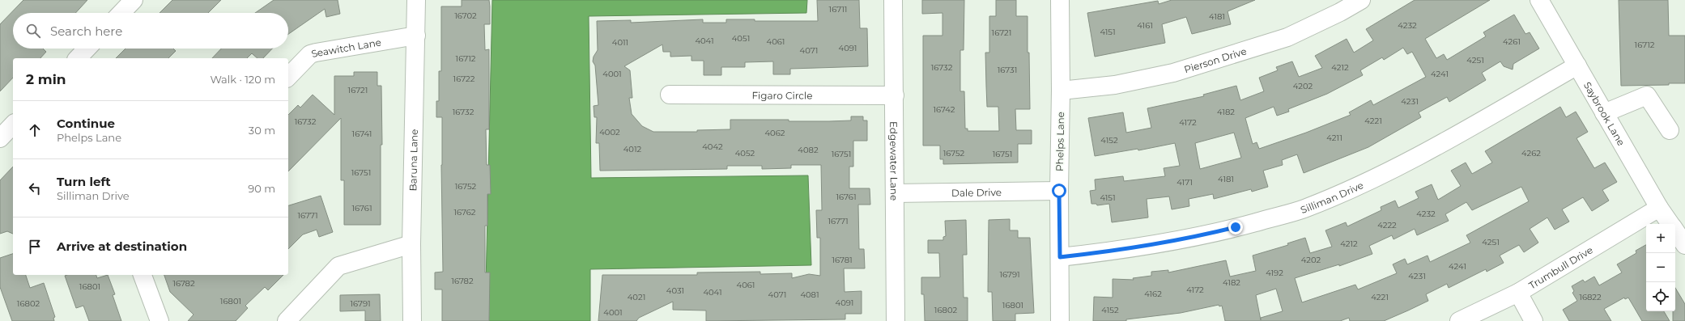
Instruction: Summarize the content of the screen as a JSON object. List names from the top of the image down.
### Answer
{
  "streets": {
    "street": [
      "Seawitch Lane",
      "Pierson Drive",
      "Figaro Circle",
      "Saybrook Lane",
      "Phelps Lane",
      "Baruna Lane",
      "Edgewater Lane",
      "Dale Drive",
      "Silliman Drive",
      "Trumbull Drive"
    ]
  },
  "crossings": [
    ["Seawitch Lane", "Baruna Lane"],
    ["Pierson Drive", "Phelps Lane"],
    ["Figaro Circle", "Edgewater Lane"],
    ["Saybrook Lane", "Silliman Drive"],
    ["Saybrook Lane", "Trumbull Drive"],
    ["Phelps Lane", "Dale Drive"],
    ["Phelps Lane", "Silliman Drive"],
    ["Edgewater Lane", "Dale Drive"]
  ],
  "house_numbers": [
    "16711",
    "16702",
    "4181",
    "4161",
    "4232",
    "4151",
    "16721",
    "4051",
    "4041",
    "4061",
    "4261",
    "4011",
    "16712",
    "4091",
    "4071",
    "16712",
    "4251",
    "16732",
    "4212",
    "16731",
    "4001",
    "4241",
    "16722",
    "4202",
    "16721",
    "4231",
    "16742",
    "16732",
    "4182",
    "4221",
    "16732",
    "4172",
    "4002",
    "4062",
    "16741",
    "4211",
    "4152",
    "4042",
    "4012",
    "4082",
    "4052",
    "16752",
    "4262",
    "16751",
    "16751",
    "16751",
    "4181",
    "4171",
    "16752",
    "16761",
    "4151",
    "16761",
    "16762",
    "4232",
    "16771",
    "16771",
    "4222",
    "4251",
    "4212",
    "16781",
    "4202",
    "4241",
    "4192",
    "16791",
    "4231",
    "16782",
    "4182",
    "16782",
    "4061",
    "16801",
    "4172",
    "4031",
    "4041",
    "4162",
    "4071",
    "4081",
    "4021",
    "4221",
    "16822",
    "16801",
    "4091",
    "16802",
    "16791",
    "16801",
    "16802",
    "4152",
    "4001"
  ],
  "page": {
    "search": "Search here",
    "heading": ["2 min", "Walk · 120 m"],
    "list": [
      ["Continue", "Phelps Lane", "30 m"],
      ["Turn left", "Silliman Drive", "90 m"],
      "Arrive at destination"
    ],
    "map_buttons": ["+", "−"]
  }
}
